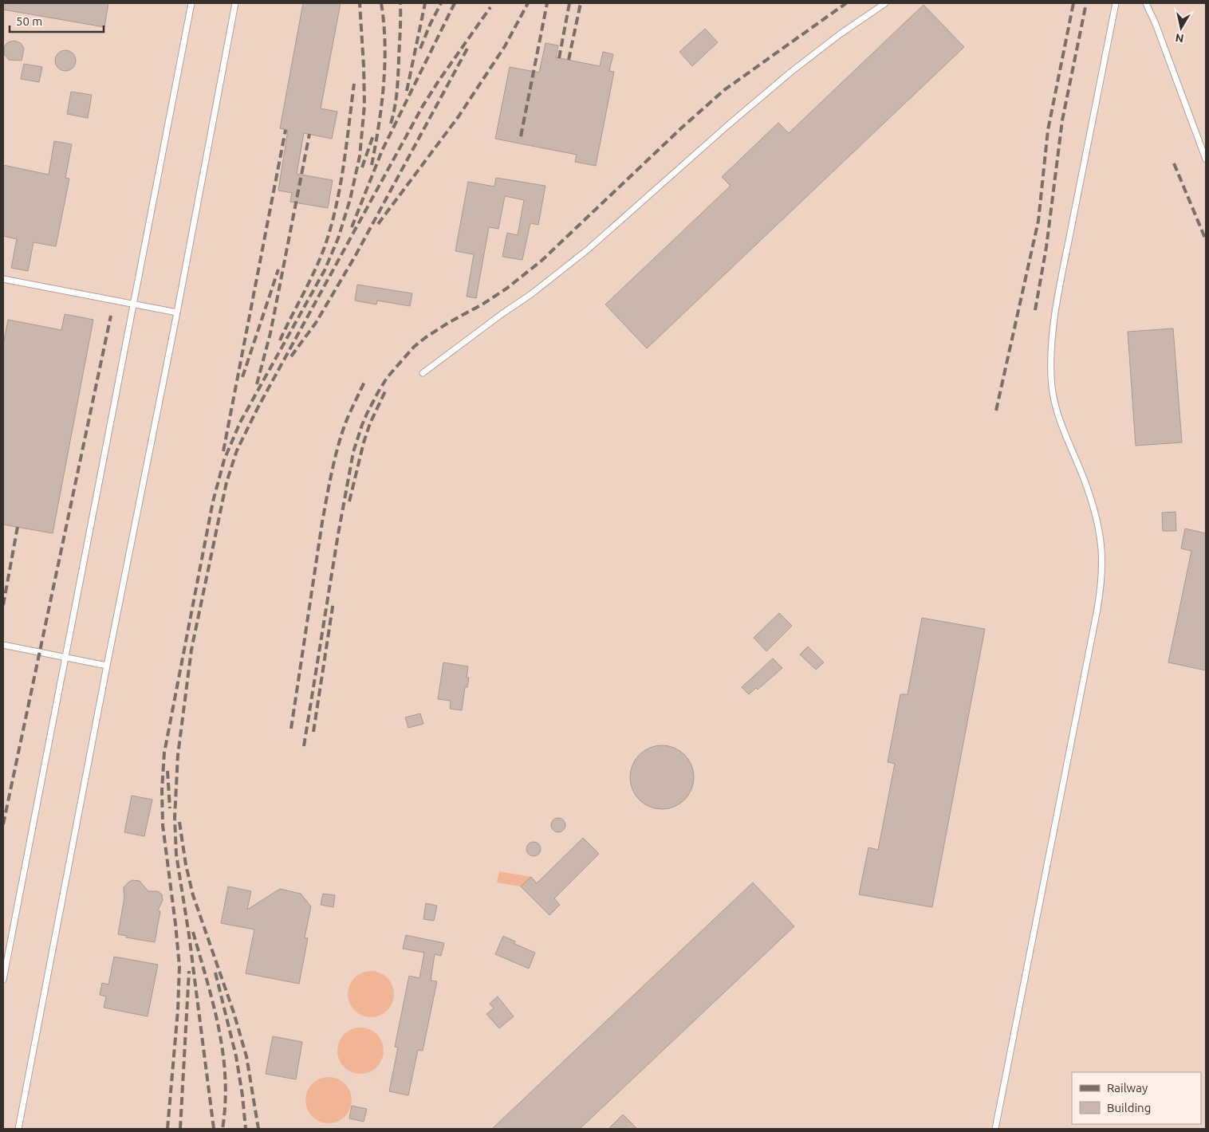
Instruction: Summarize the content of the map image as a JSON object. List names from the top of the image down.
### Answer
{
  "legend": ["Railway", "Building"],
  "scale_bar": "50 m",
  "north": "bottom"
}
